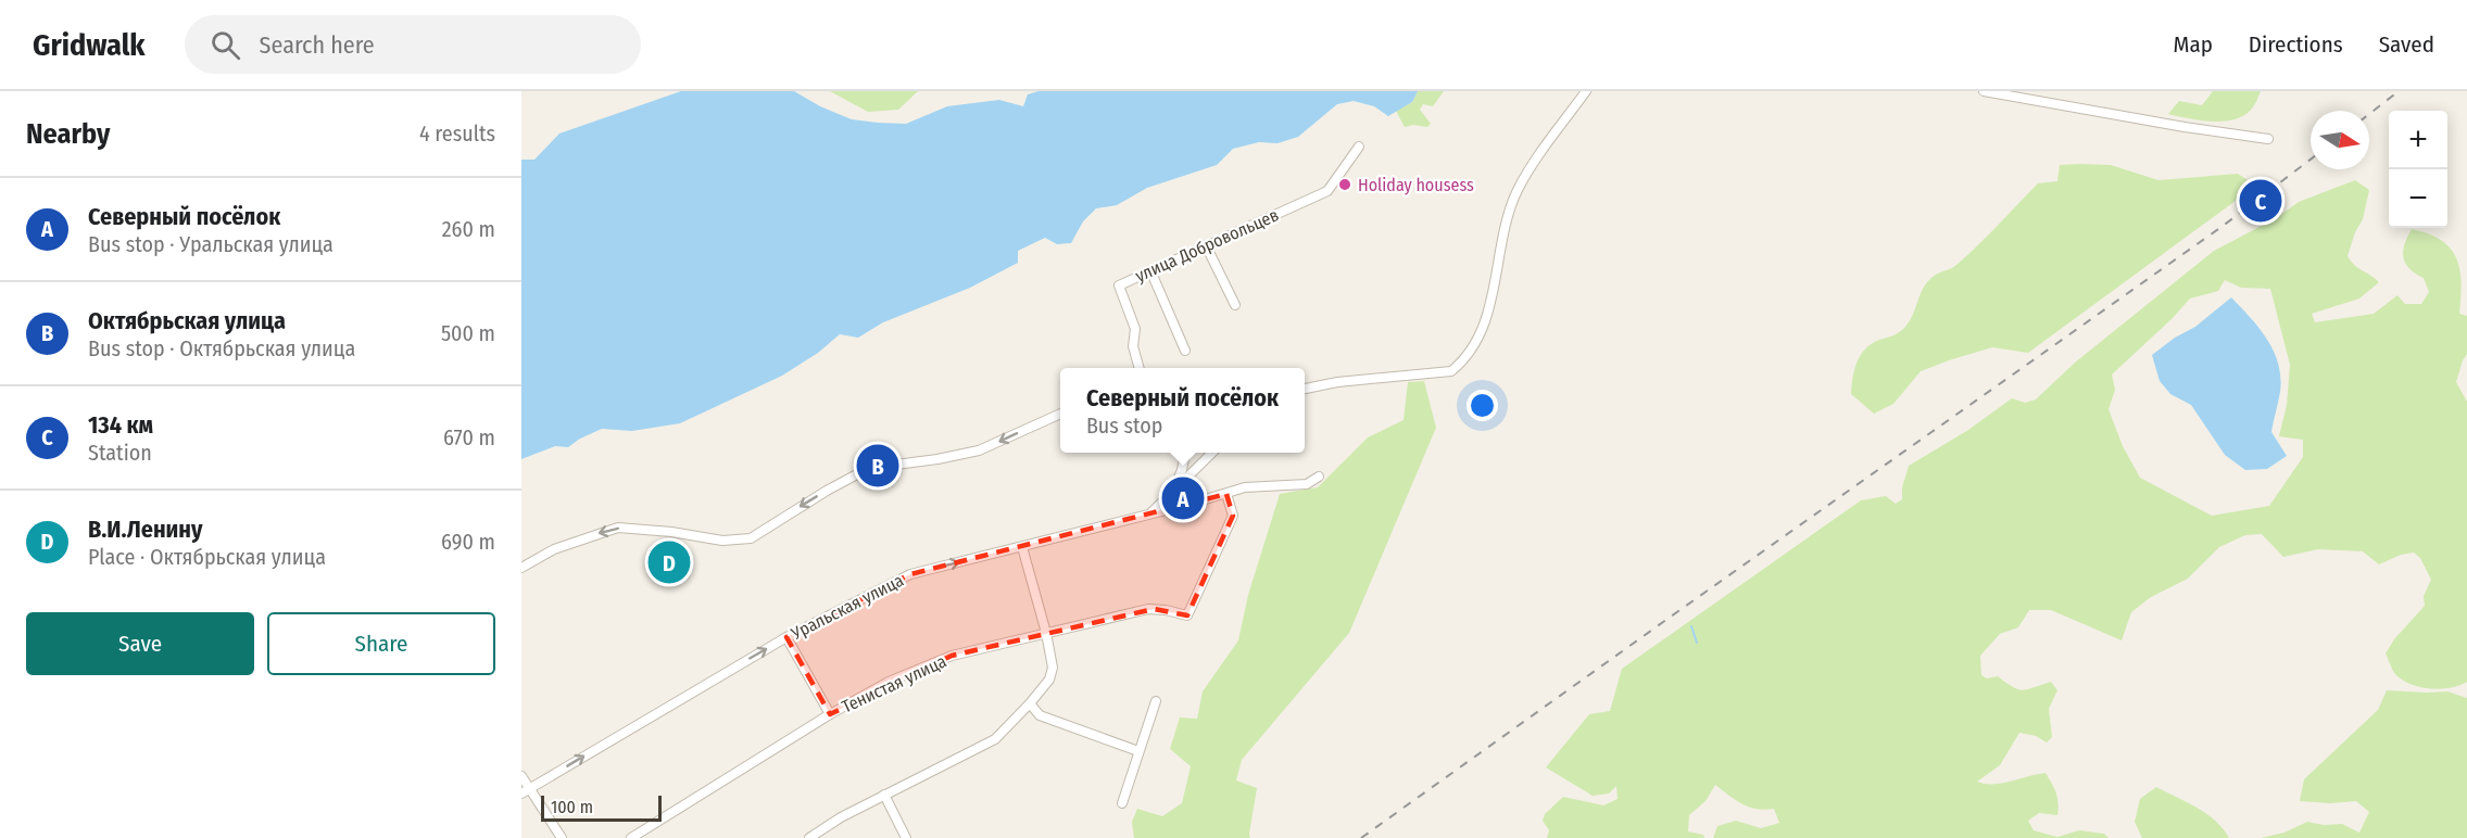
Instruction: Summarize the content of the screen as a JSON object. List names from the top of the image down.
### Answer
{
  "streets": {
    "street": ["улица Добровольцев", "Уральская улица", "Тенистая улица"]
  },
  "crossings": [
    ["Уральская улица", "Тенистая улица"]
  ],
  "one_way": ["Уральская улица"],
  "places": ["Holiday housess"],
  "scale_bar": "100 m",
  "north": "right",
  "page": {
    "header": "Gridwalk",
    "search": "Search here",
    "nav": ["Map", "Directions", "Saved"],
    "heading": ["Nearby", "4 results"],
    "map_buttons": ["+", "−"],
    "list": [
      {
        "mark": "A",
        "name": "Северный посёлок",
        "note": "Bus stop · Уральская улица",
        "value": "260 m"
      },
      {
        "mark": "B",
        "name": "Октябрьская улица",
        "note": "Bus stop · Октябрьская улица",
        "value": "500 m"
      },
      {
        "mark": "C",
        "name": "134 км",
        "note": "Station",
        "value": "670 m"
      },
      {
        "mark": "D",
        "name": "В.И.Ленину",
        "note": "Place · Октябрьская улица",
        "value": "690 m"
      }
    ],
    "pins": [
      "C",
      "B",
      "A",
      "D"
    ],
    "popup": ["Северный посёлок", "Bus stop"],
    "buttons": ["Save", "Share"],
    "scale": "100 m"
  }
}
